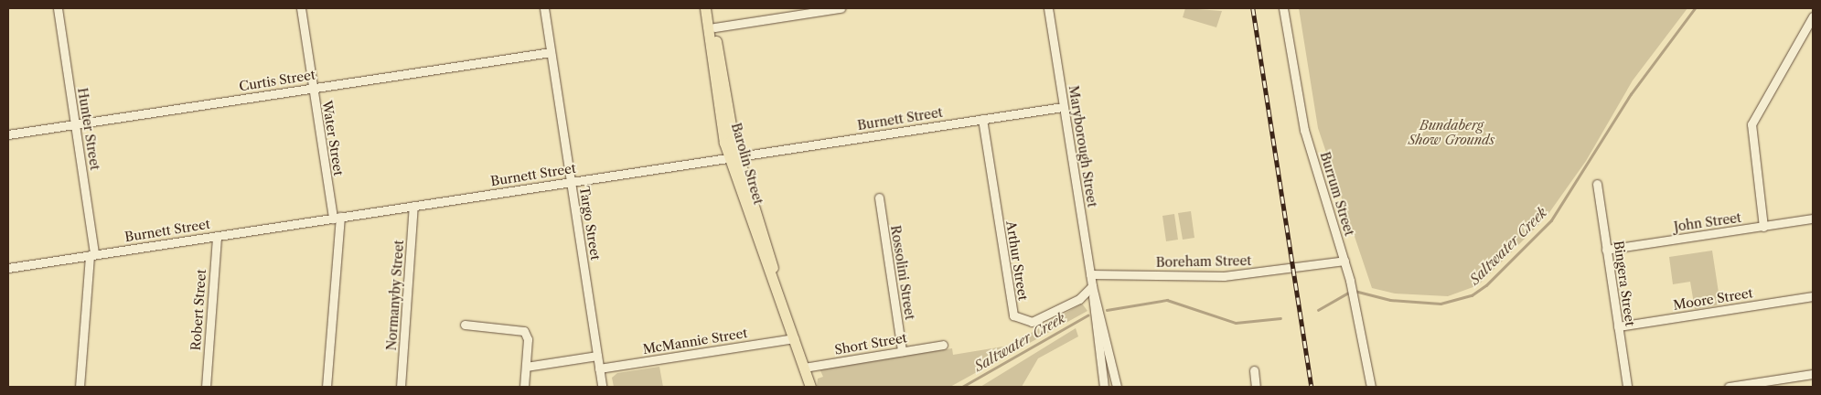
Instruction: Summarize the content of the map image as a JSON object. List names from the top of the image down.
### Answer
{
  "streets": {
    "main road": ["Barolin Street"],
    "street": [
      "Curtis Street",
      "Burnett Street",
      "Hunter Street",
      "Water Street",
      "Maryborough Street",
      "Burrum Street",
      "John Street",
      "Targo Street",
      "Arthur Street",
      "Boreham Street",
      "Rossolini Street",
      "Bingera Street",
      "Normanyby Street",
      "Moore Street",
      "Robert Street",
      "McMannie Street",
      "Short Street"
    ]
  },
  "crossings": [
    ["Curtis Street", "Hunter Street"],
    ["Curtis Street", "Water Street"],
    ["Curtis Street", "Targo Street"],
    ["Burnett Street", "Hunter Street"],
    ["Burnett Street", "Water Street"],
    ["Burnett Street", "Maryborough Street"],
    ["Burnett Street", "Barolin Street"],
    ["Burnett Street", "Targo Street"],
    ["Burnett Street", "Arthur Street"],
    ["Burnett Street", "Normanyby Street"],
    ["Burnett Street", "Robert Street"],
    ["Maryborough Street", "Arthur Street"],
    ["Maryborough Street", "Boreham Street"],
    ["Barolin Street", "McMannie Street"],
    ["Barolin Street", "Short Street"],
    ["Burrum Street", "Boreham Street"],
    ["John Street", "Bingera Street"],
    ["Targo Street", "McMannie Street"],
    ["Rossolini Street", "Short Street"],
    ["Bingera Street", "Moore Street"]
  ],
  "water": ["Saltwater Creek"],
  "parks": ["Bundaberg Show Grounds"]
}
